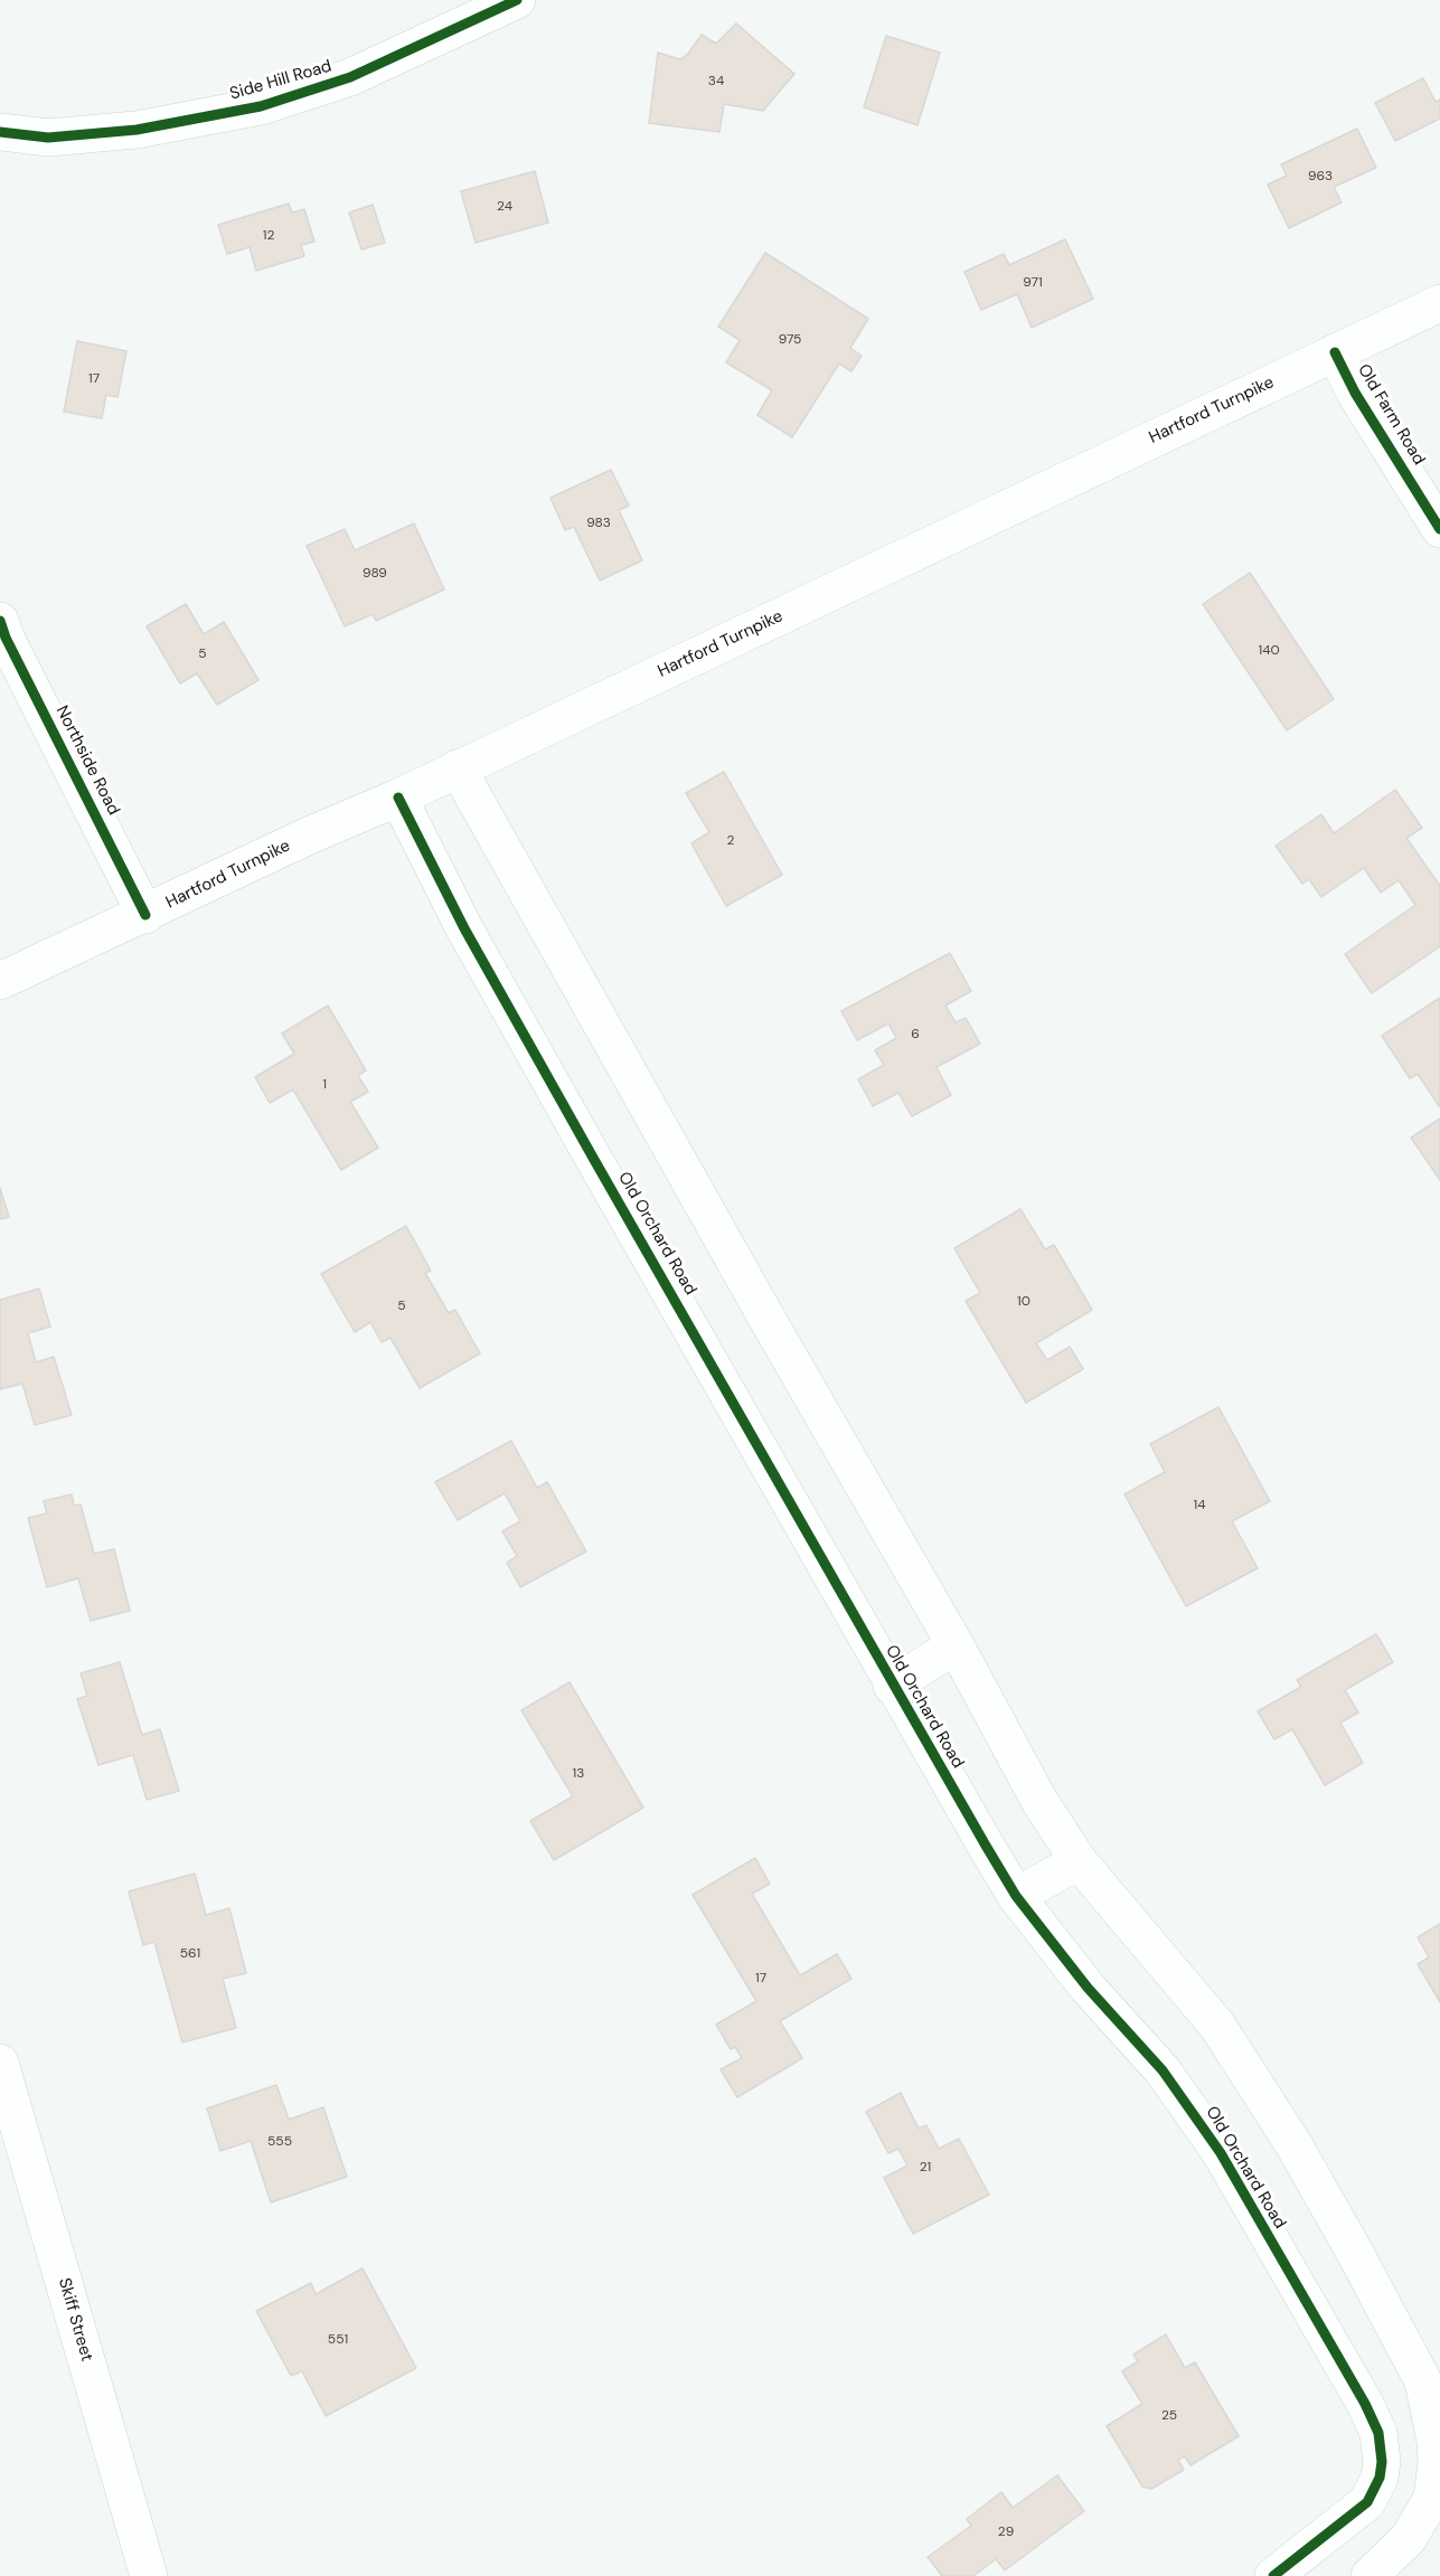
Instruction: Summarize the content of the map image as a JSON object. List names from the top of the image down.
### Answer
{
  "streets": {
    "street": [
      "Side Hill Road",
      "Hartford Turnpike",
      "Old Farm Road",
      "Northside Road",
      "Old Orchard Road",
      "Skiff Street"
    ]
  },
  "crossings": [
    ["Hartford Turnpike", "Old Farm Road"],
    ["Hartford Turnpike", "Northside Road"],
    ["Hartford Turnpike", "Old Orchard Road"]
  ],
  "house_numbers": [
    "34",
    "963",
    "24",
    "12",
    "971",
    "975",
    "17",
    "983",
    "989",
    "140",
    "5",
    "2",
    "6",
    "1",
    "10",
    "5",
    "14",
    "13",
    "561",
    "17",
    "555",
    "21",
    "551",
    "25",
    "29"
  ]
}
